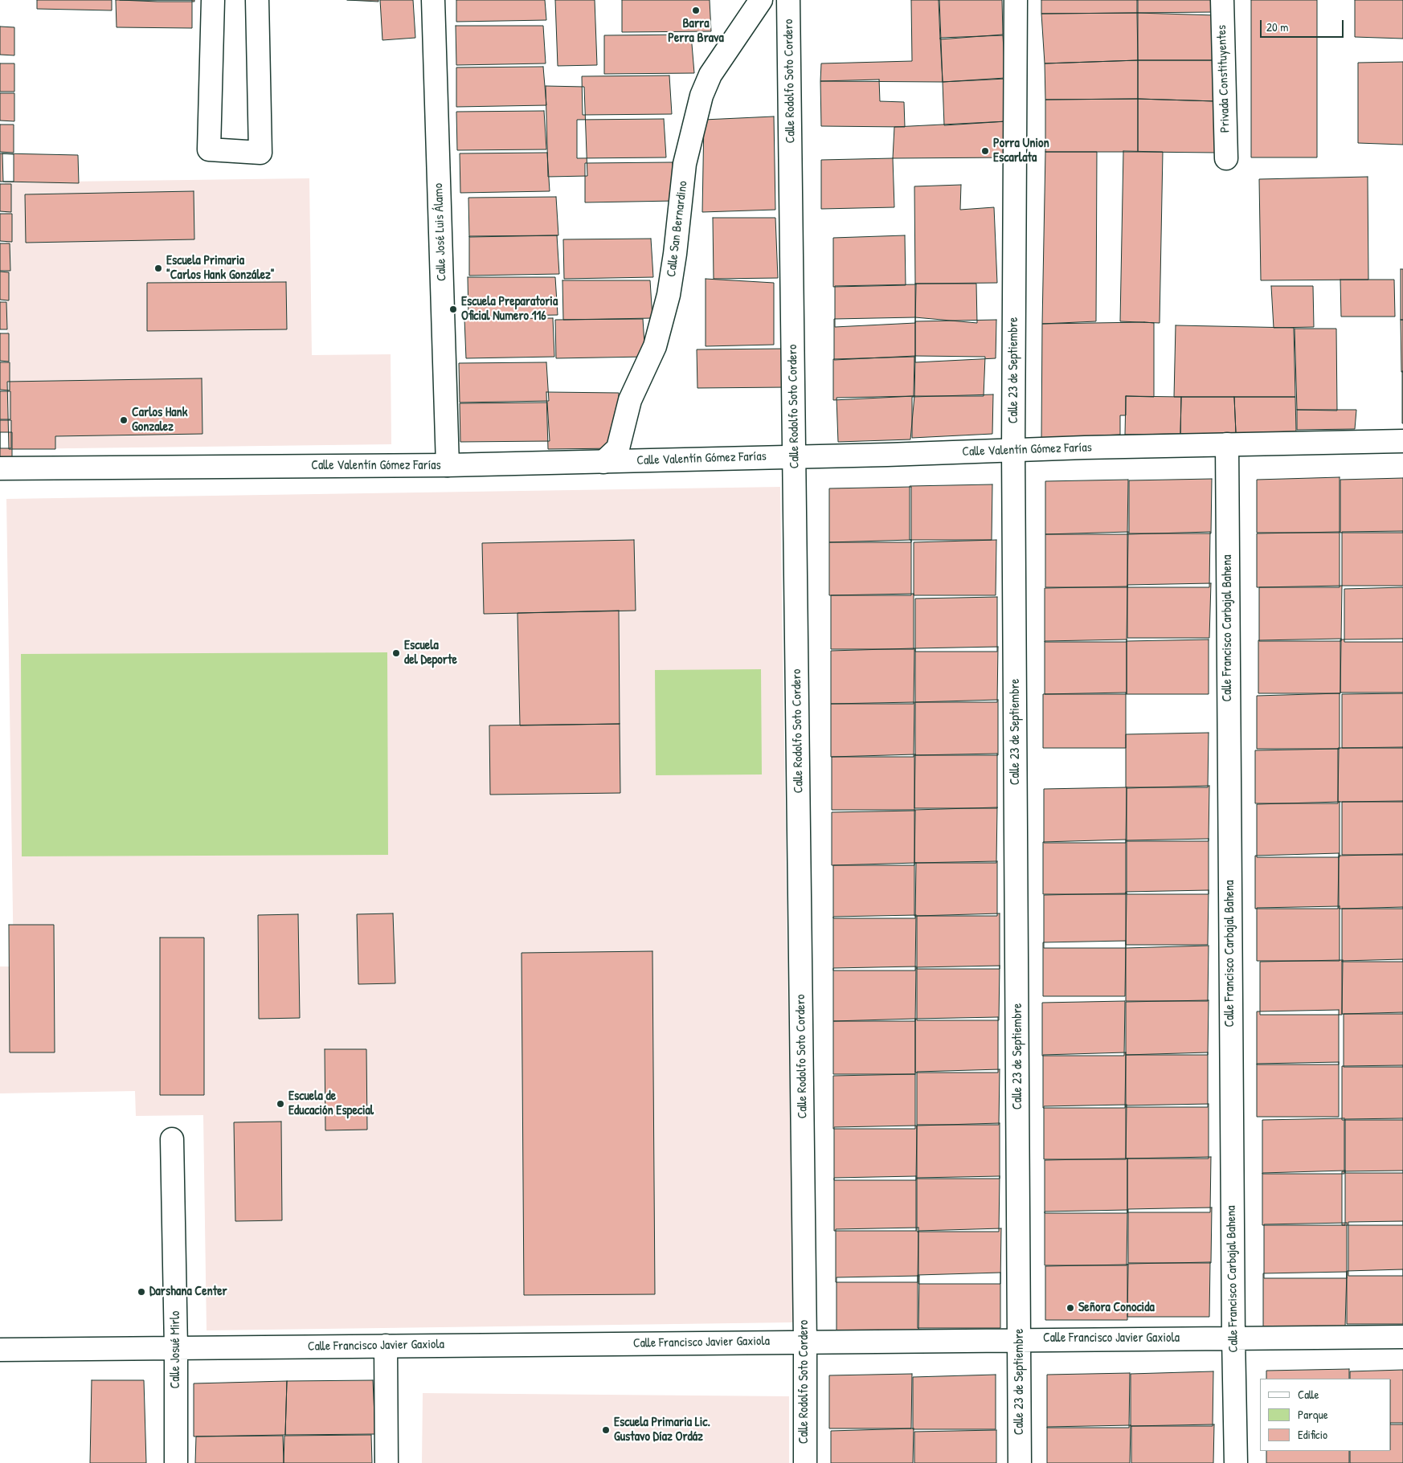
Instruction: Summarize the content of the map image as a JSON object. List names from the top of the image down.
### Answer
{
  "streets": {
    "street": [
      "Privada Constituyentes",
      "Calle Rodolfo Soto Cordero",
      "Calle San Bernardino",
      "Calle José Luis Álamo",
      "Calle 23 de Septiembre",
      "Calle Valentín Gómez Farías",
      "Calle Francisco Carbajal Bahena",
      "Calle Francisco Javier Gaxiola",
      "Calle Josué Mirlo"
    ]
  },
  "crossings": [
    ["Calle Rodolfo Soto Cordero", "Calle Valentín Gómez Farías"],
    ["Calle Rodolfo Soto Cordero", "Calle Francisco Javier Gaxiola"],
    ["Calle San Bernardino", "Calle Valentín Gómez Farías"],
    ["Calle José Luis Álamo", "Calle Valentín Gómez Farías"],
    ["Calle 23 de Septiembre", "Calle Valentín Gómez Farías"],
    ["Calle 23 de Septiembre", "Calle Francisco Javier Gaxiola"],
    ["Calle Valentín Gómez Farías", "Calle Francisco Carbajal Bahena"],
    ["Calle Francisco Carbajal Bahena", "Calle Francisco Javier Gaxiola"],
    ["Calle Francisco Javier Gaxiola", "Calle Josué Mirlo"]
  ],
  "places": [
    "Barra Perra Brava",
    "Porra Union Escarlata",
    "Escuela Primaria \"Carlos Hank González\"",
    "Escuela Preparatoria Oficial Numero 116",
    "Carlos Hank Gonzalez",
    "Escuela del Deporte",
    "Escuela de Educación Especial",
    "Darshana Center",
    "Señora Conocida",
    "Escuela Primaria Lic. Gustavo Díaz Ordáz"
  ],
  "legend": ["Calle", "Parque", "Edificio"],
  "scale_bar": "20 m"
}
